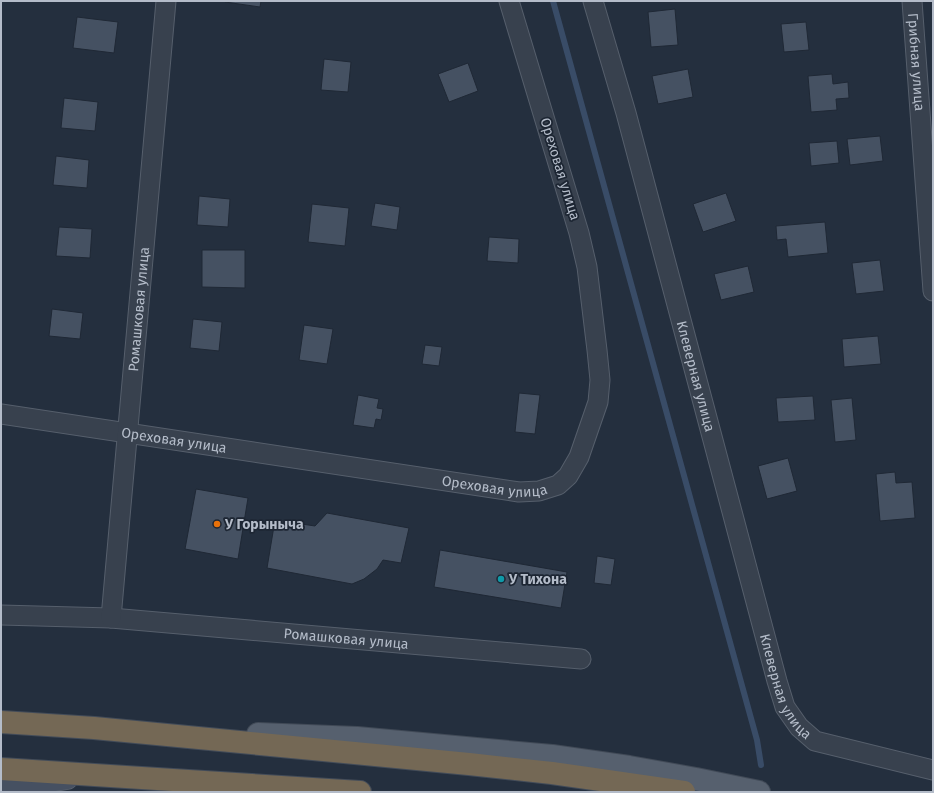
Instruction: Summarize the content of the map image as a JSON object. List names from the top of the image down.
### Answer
{
  "streets": {
    "street": [
      "Грибная улица",
      "Ореховая улица",
      "Ромашковая улица",
      "Клеверная улица"
    ]
  },
  "crossings": [
    ["Ореховая улица", "Ромашковая улица"]
  ],
  "places": ["У Горыныча", "У Тихона"]
}
